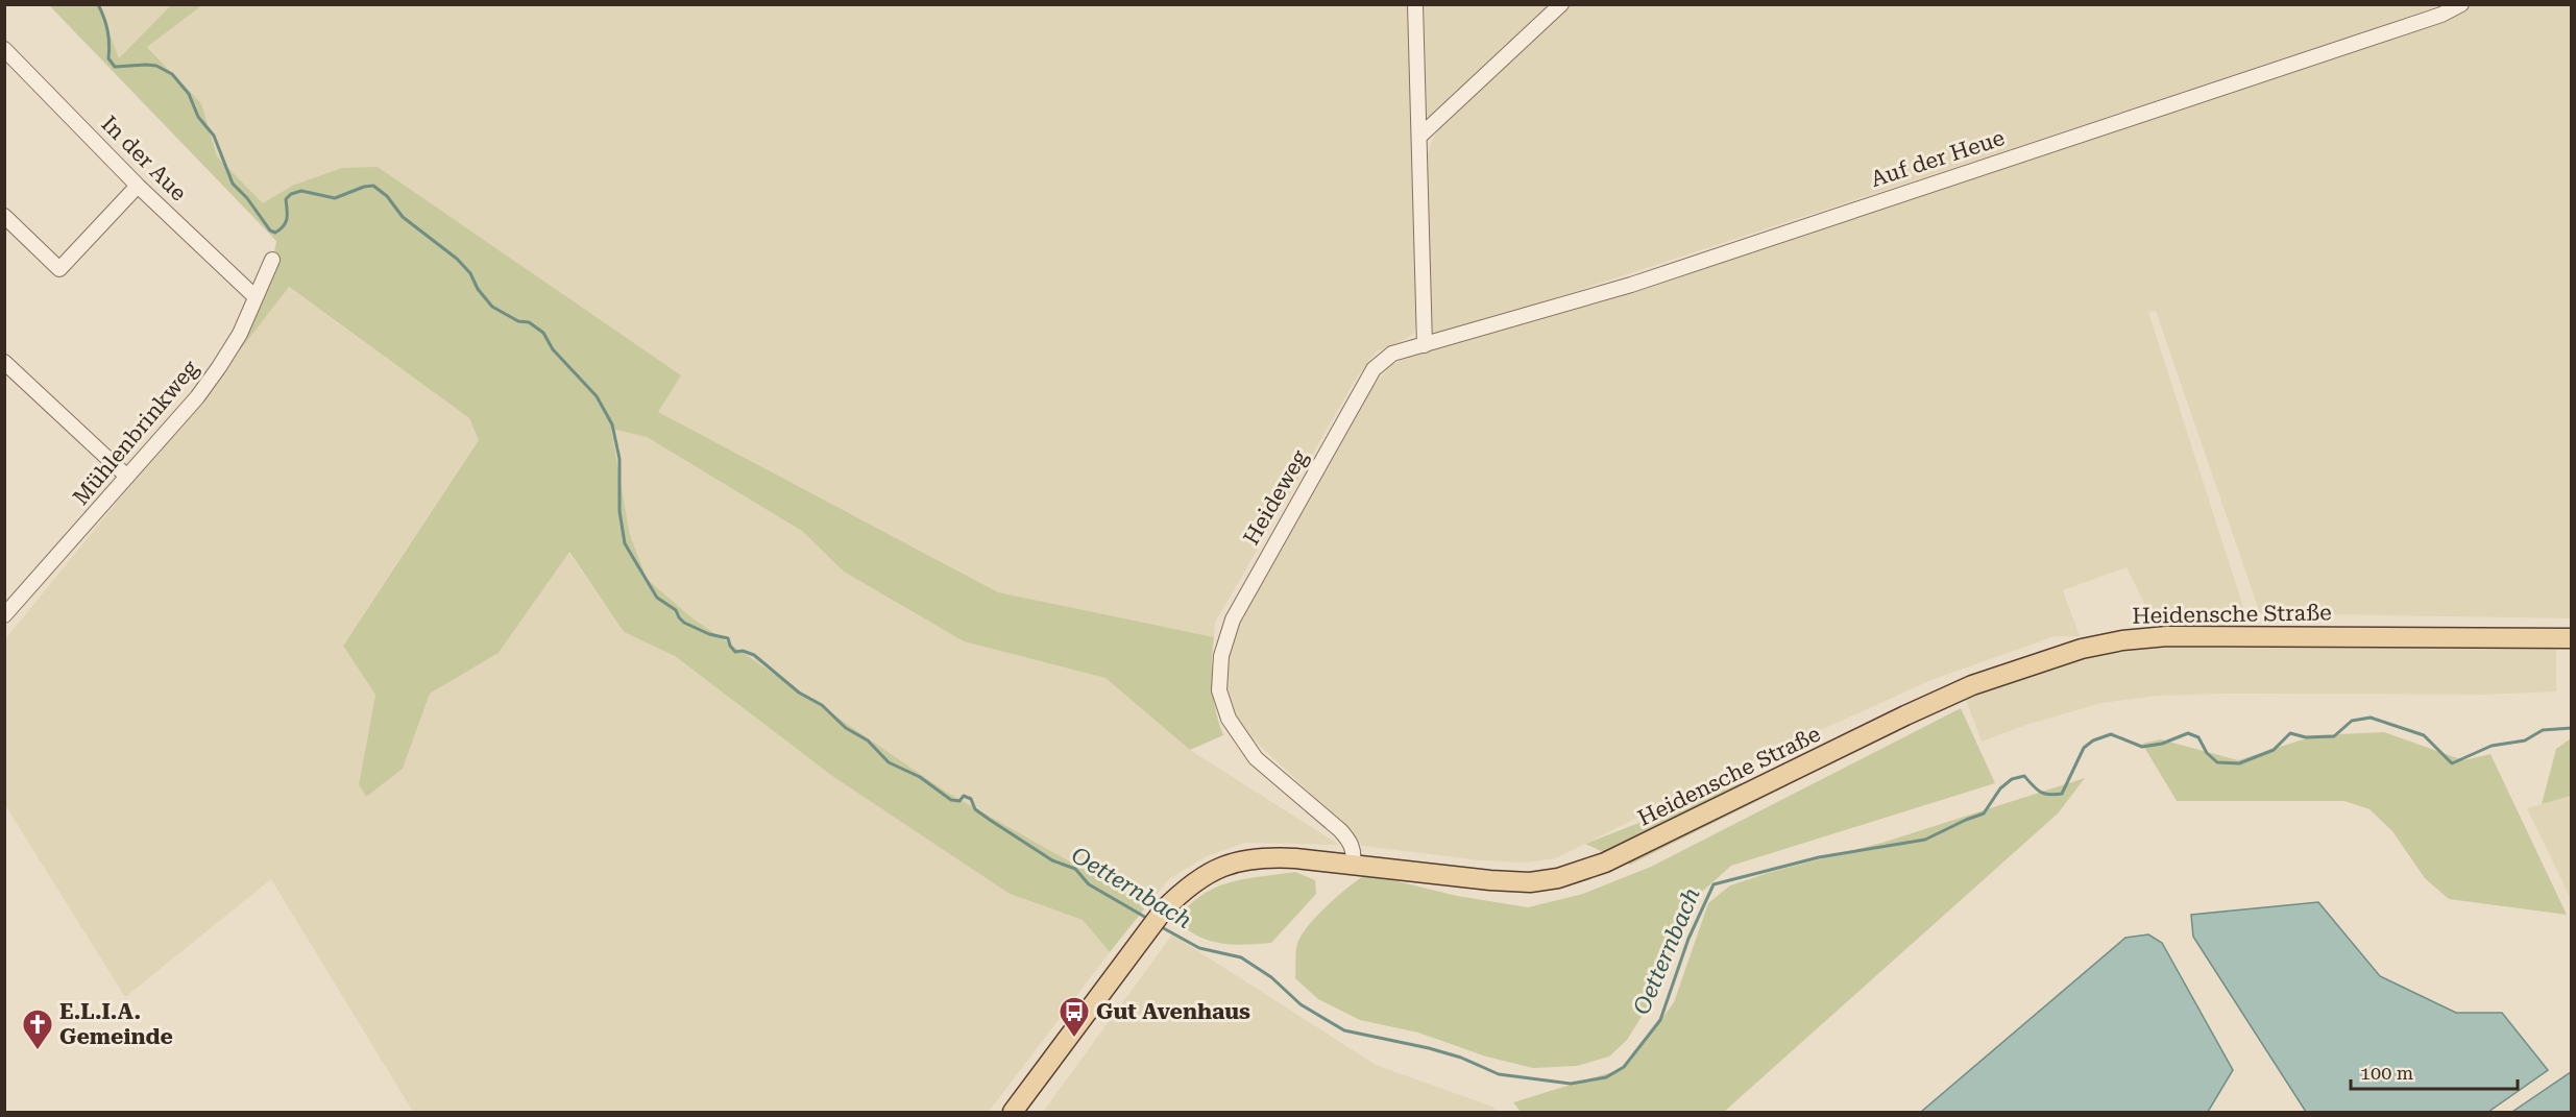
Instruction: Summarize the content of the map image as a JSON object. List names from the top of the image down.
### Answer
{
  "streets": {
    "main road": ["Heidensche Straße"],
    "street": [
      "In der Aue",
      "Auf der Heue",
      "Mühlenbrinkweg",
      "Heideweg"
    ]
  },
  "crossings": [
    ["In der Aue", "Mühlenbrinkweg"],
    ["Auf der Heue", "Heideweg"],
    ["Heideweg", "Heidensche Straße"]
  ],
  "water": ["Oetternbach"],
  "places": {
    "bus stop": ["Gut Avenhaus"],
    "church": ["E.L.I.A. Gemeinde"]
  },
  "scale_bar": "100 m"
}
